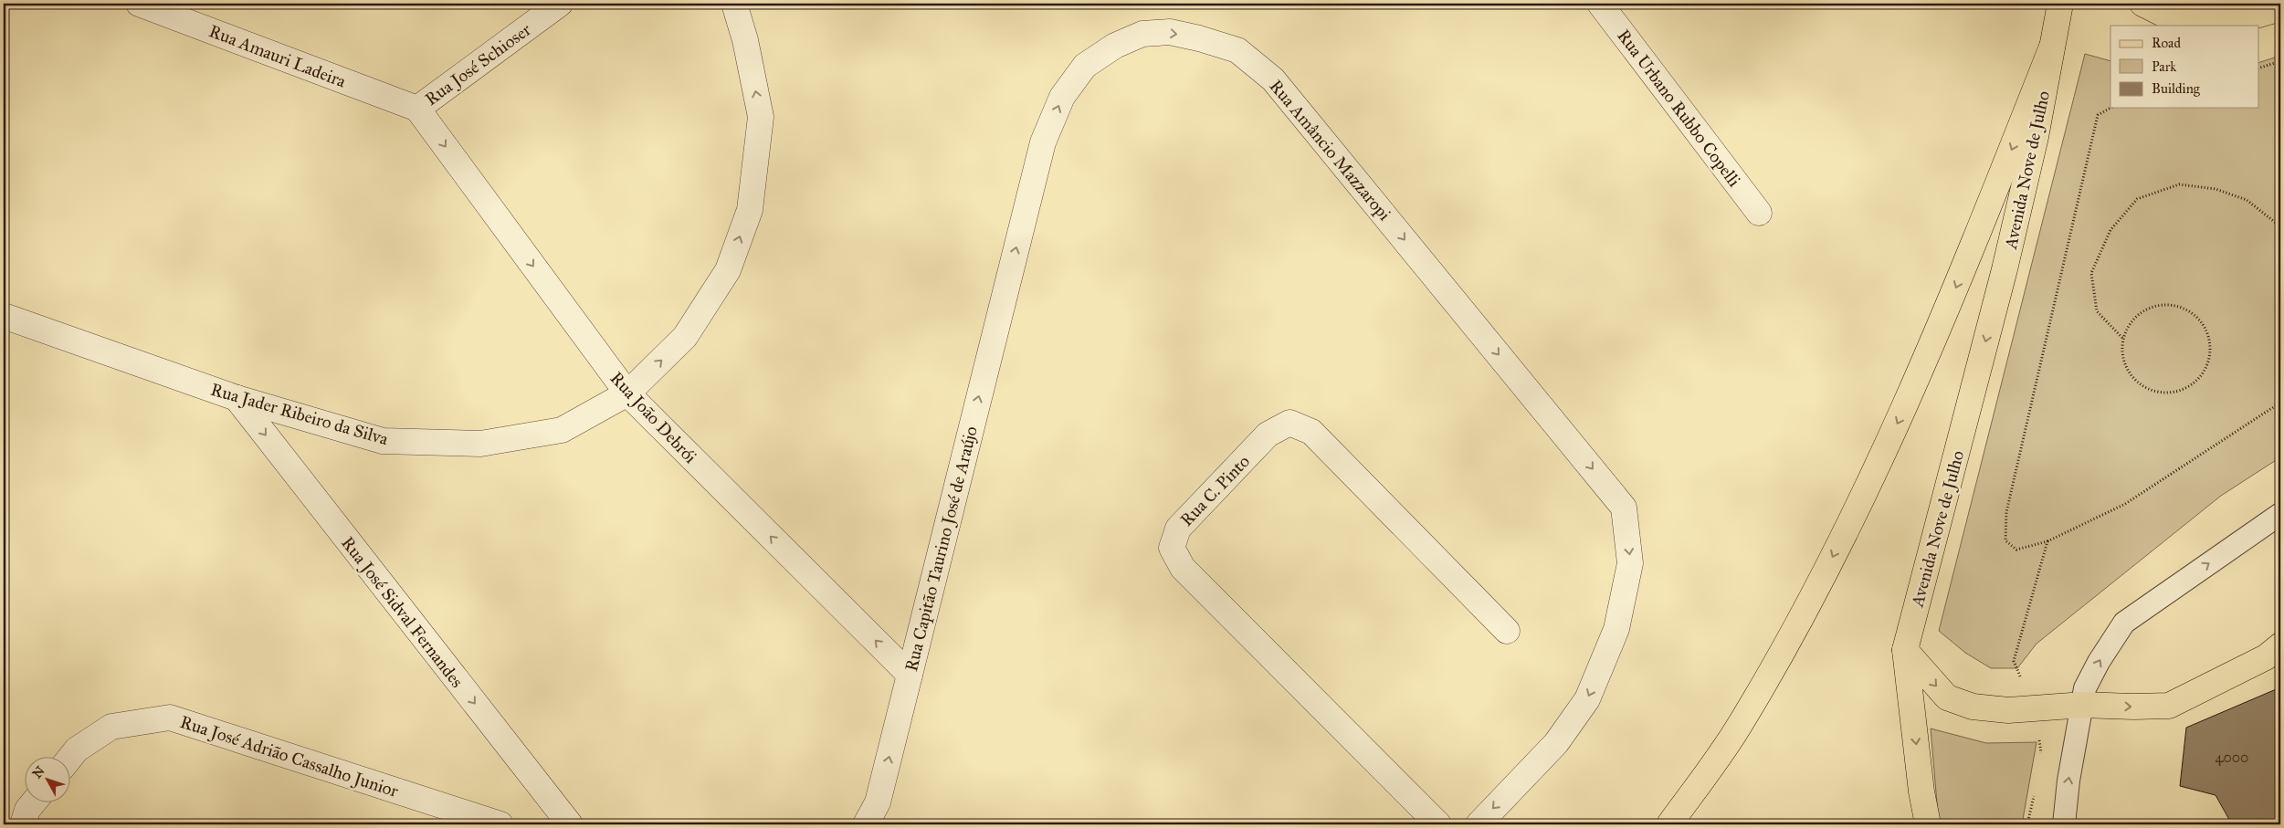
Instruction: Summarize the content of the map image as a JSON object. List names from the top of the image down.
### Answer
{
  "streets": {
    "main road": ["Avenida Nove de Julho"],
    "street": [
      "Rua Amauri Ladeira",
      "Rua José Schioser",
      "Rua Urbano Rubbo Copelli",
      "Rua Amâncio Mazzaropi",
      "Rua Jader Ribeiro da Silva",
      "Rua João Debrói",
      "Rua C. Pinto",
      "Rua Capitão Taurino José de Araújo",
      "Rua José Sidval Fernandes",
      "Rua José Adrião Cassalho Junior"
    ]
  },
  "crossings": [
    ["Rua Amauri Ladeira", "Rua José Schioser"],
    ["Rua Amauri Ladeira", "Rua João Debrói"],
    ["Rua José Schioser", "Rua João Debrói"],
    ["Rua Amâncio Mazzaropi", "Rua Capitão Taurino José de Araújo"],
    ["Rua Jader Ribeiro da Silva", "Rua João Debrói"],
    ["Rua Jader Ribeiro da Silva", "Rua José Sidval Fernandes"],
    ["Rua João Debrói", "Rua Capitão Taurino José de Araújo"]
  ],
  "one_way": ["Rua Jader Ribeiro da Silva", "Rua Capitão Taurino José de Araújo", "Rua José Sidval Fernandes"],
  "house_numbers": ["4000"],
  "legend": ["Road", "Park", "Building"],
  "north": "top left"
}
